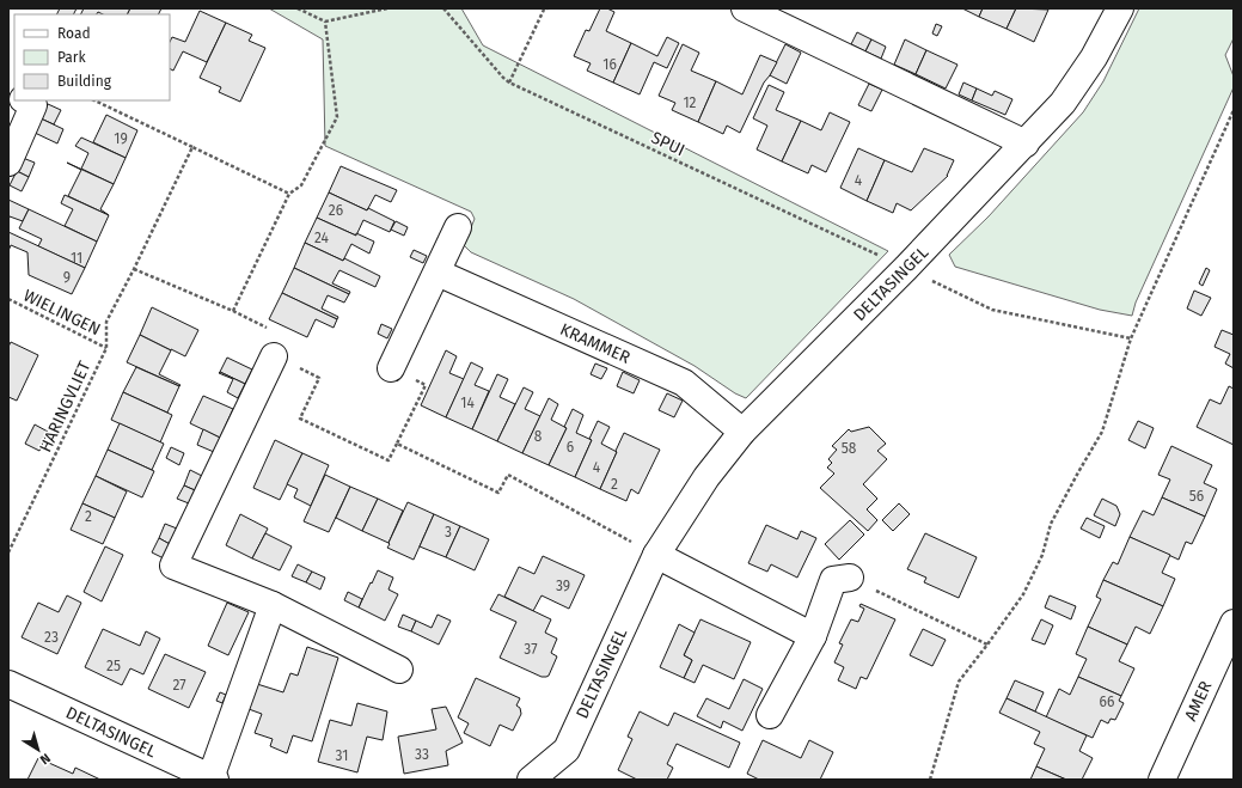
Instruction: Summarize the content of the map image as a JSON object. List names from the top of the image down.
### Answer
{
  "streets": {
    "street": ["DELTASINGEL", "KRAMMER", "AMER"],
    "path": ["SPUI", "WIELINGEN", "HARINGVLIET"]
  },
  "crossings": [
    ["SPUI", "DELTASINGEL"],
    ["DELTASINGEL", "KRAMMER"],
    ["WIELINGEN", "HARINGVLIET"]
  ],
  "house_numbers": [
    "16",
    "12",
    "19",
    "4",
    "26",
    "24",
    "11",
    "9",
    "14",
    "8",
    "6",
    "58",
    "4",
    "2",
    "56",
    "2",
    "3",
    "39",
    "23",
    "37",
    "25",
    "27",
    "66",
    "33",
    "31"
  ],
  "legend": ["Road", "Park", "Building"],
  "north": "bottom right"
}
